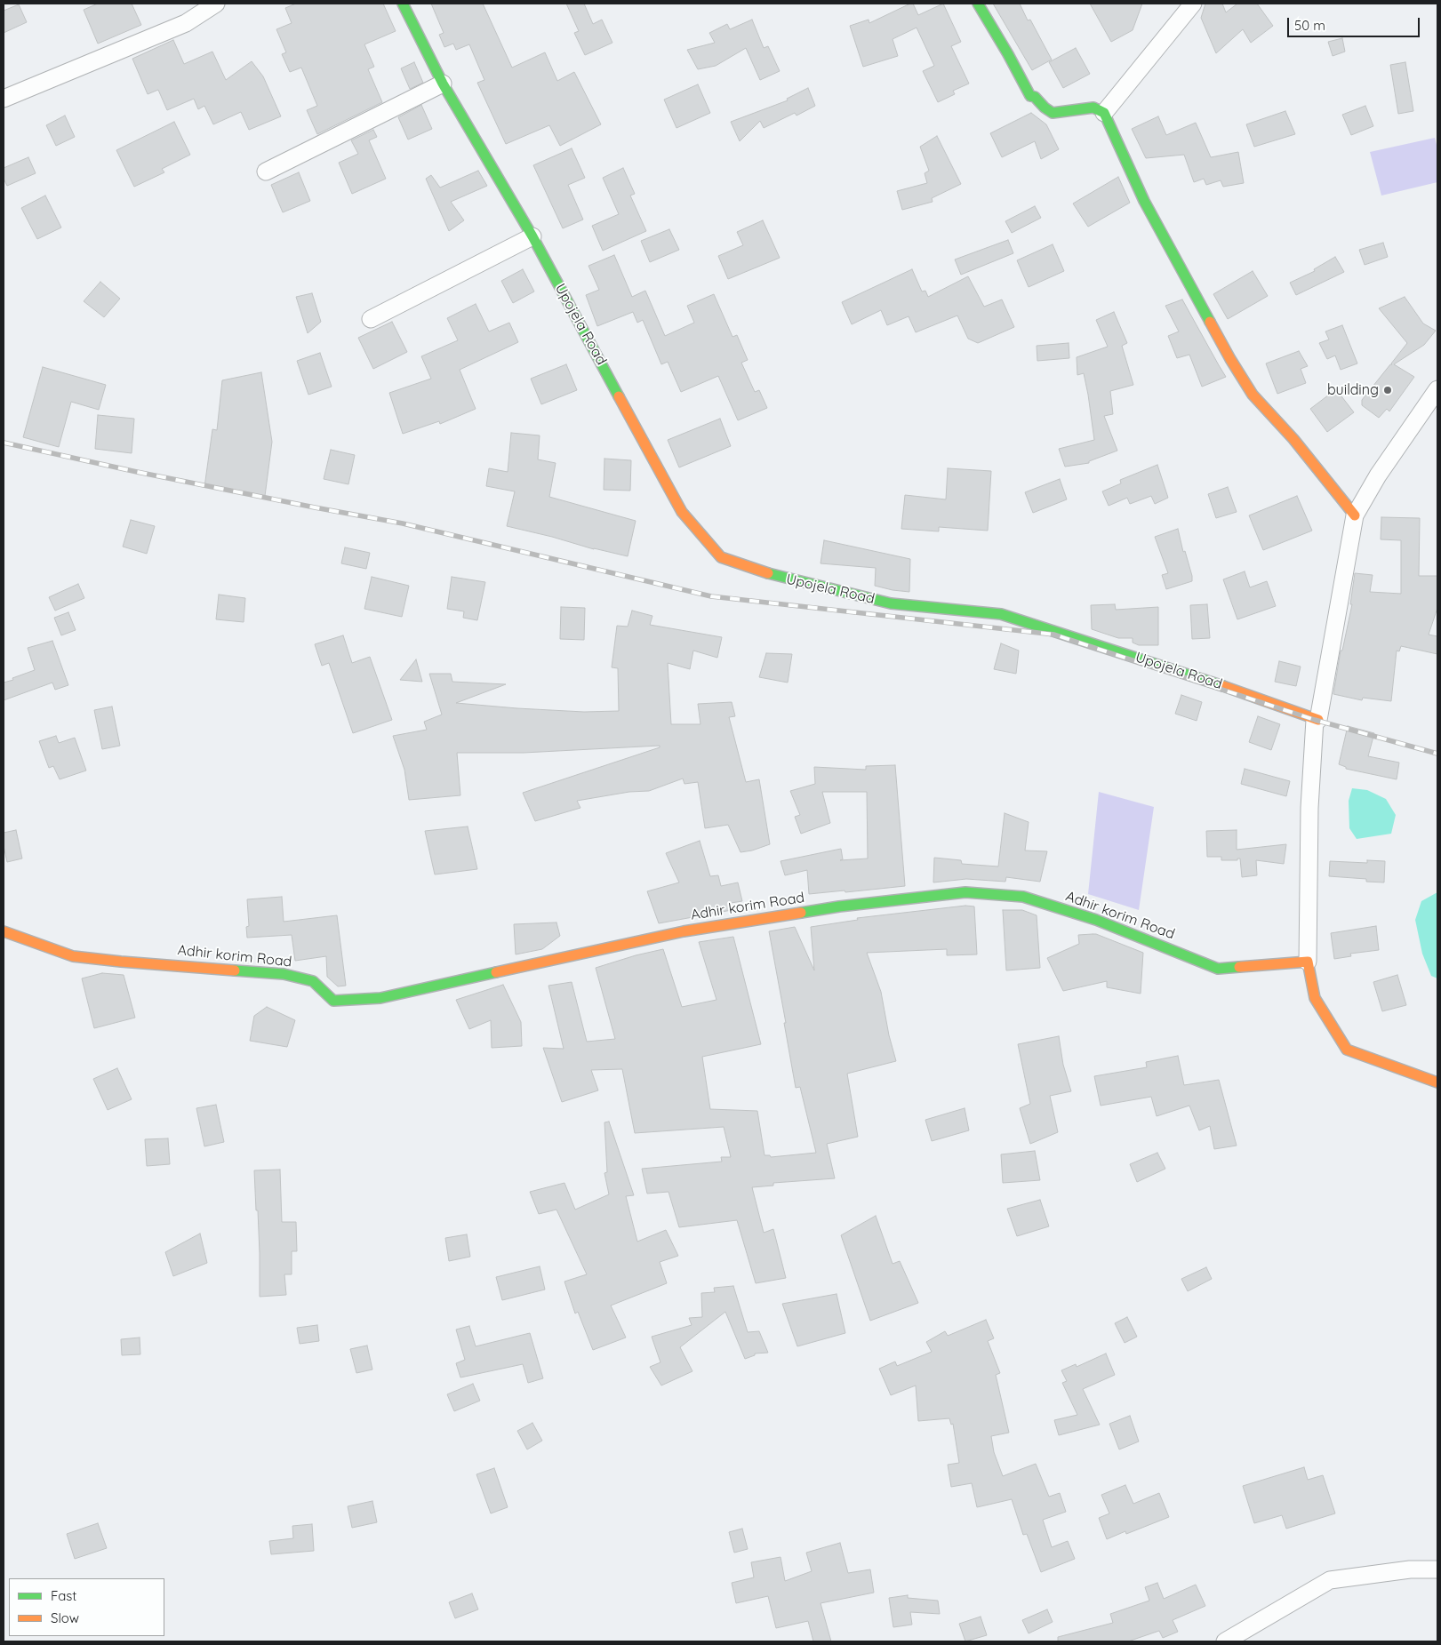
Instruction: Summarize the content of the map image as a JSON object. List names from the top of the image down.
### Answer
{
  "streets": {
    "street": ["Upojela Road", "Adhir korim Road"]
  },
  "places": ["building"],
  "legend": ["Fast", "Slow"],
  "scale_bar": "50 m"
}
